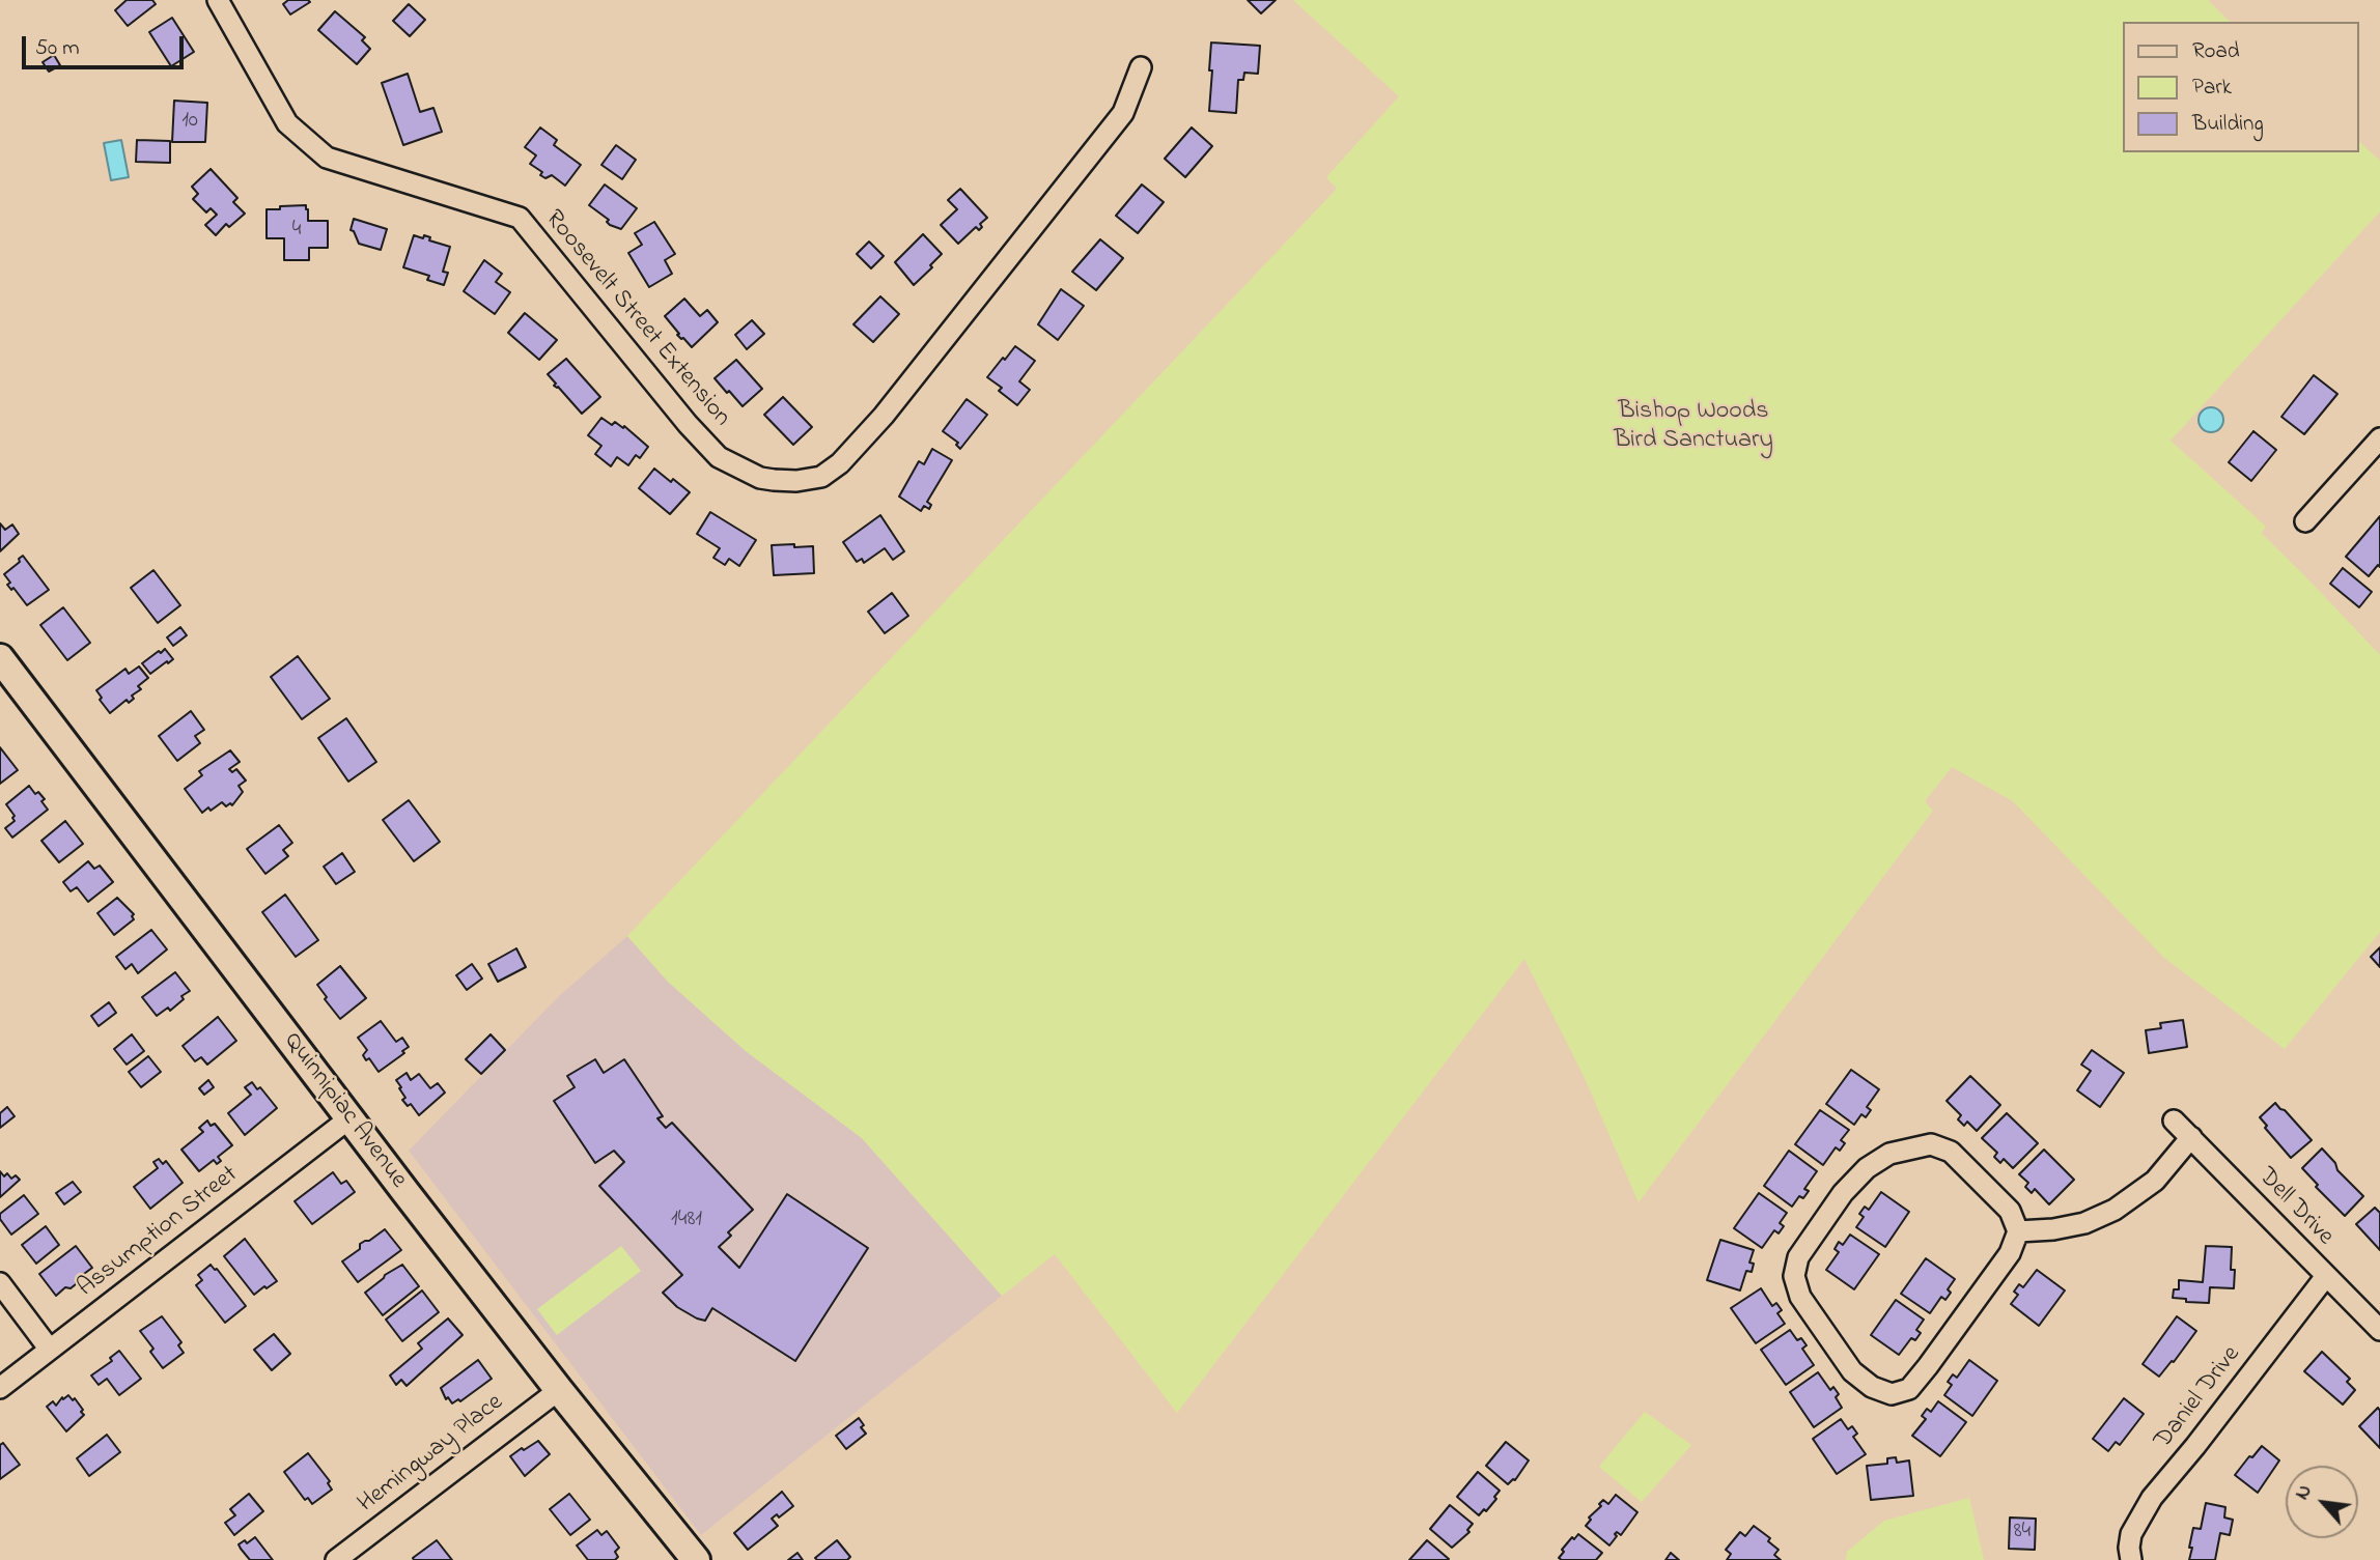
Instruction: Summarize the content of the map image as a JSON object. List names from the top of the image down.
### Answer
{
  "streets": {
    "main road": ["Quinnipiac Avenue"],
    "street": [
      "Roosevelt Street Extension",
      "Dell Drive",
      "Assumption Street",
      "Daniel Drive",
      "Hemingway Place"
    ]
  },
  "crossings": [
    ["Quinnipiac Avenue", "Assumption Street"],
    ["Quinnipiac Avenue", "Hemingway Place"],
    ["Dell Drive", "Daniel Drive"]
  ],
  "parks": ["Bishop Woods Bird Sanctuary"],
  "house_numbers": [
    "10",
    "4",
    "1481",
    "84"
  ],
  "legend": ["Road", "Park", "Building"],
  "scale_bar": "50 m",
  "north": "top left"
}
